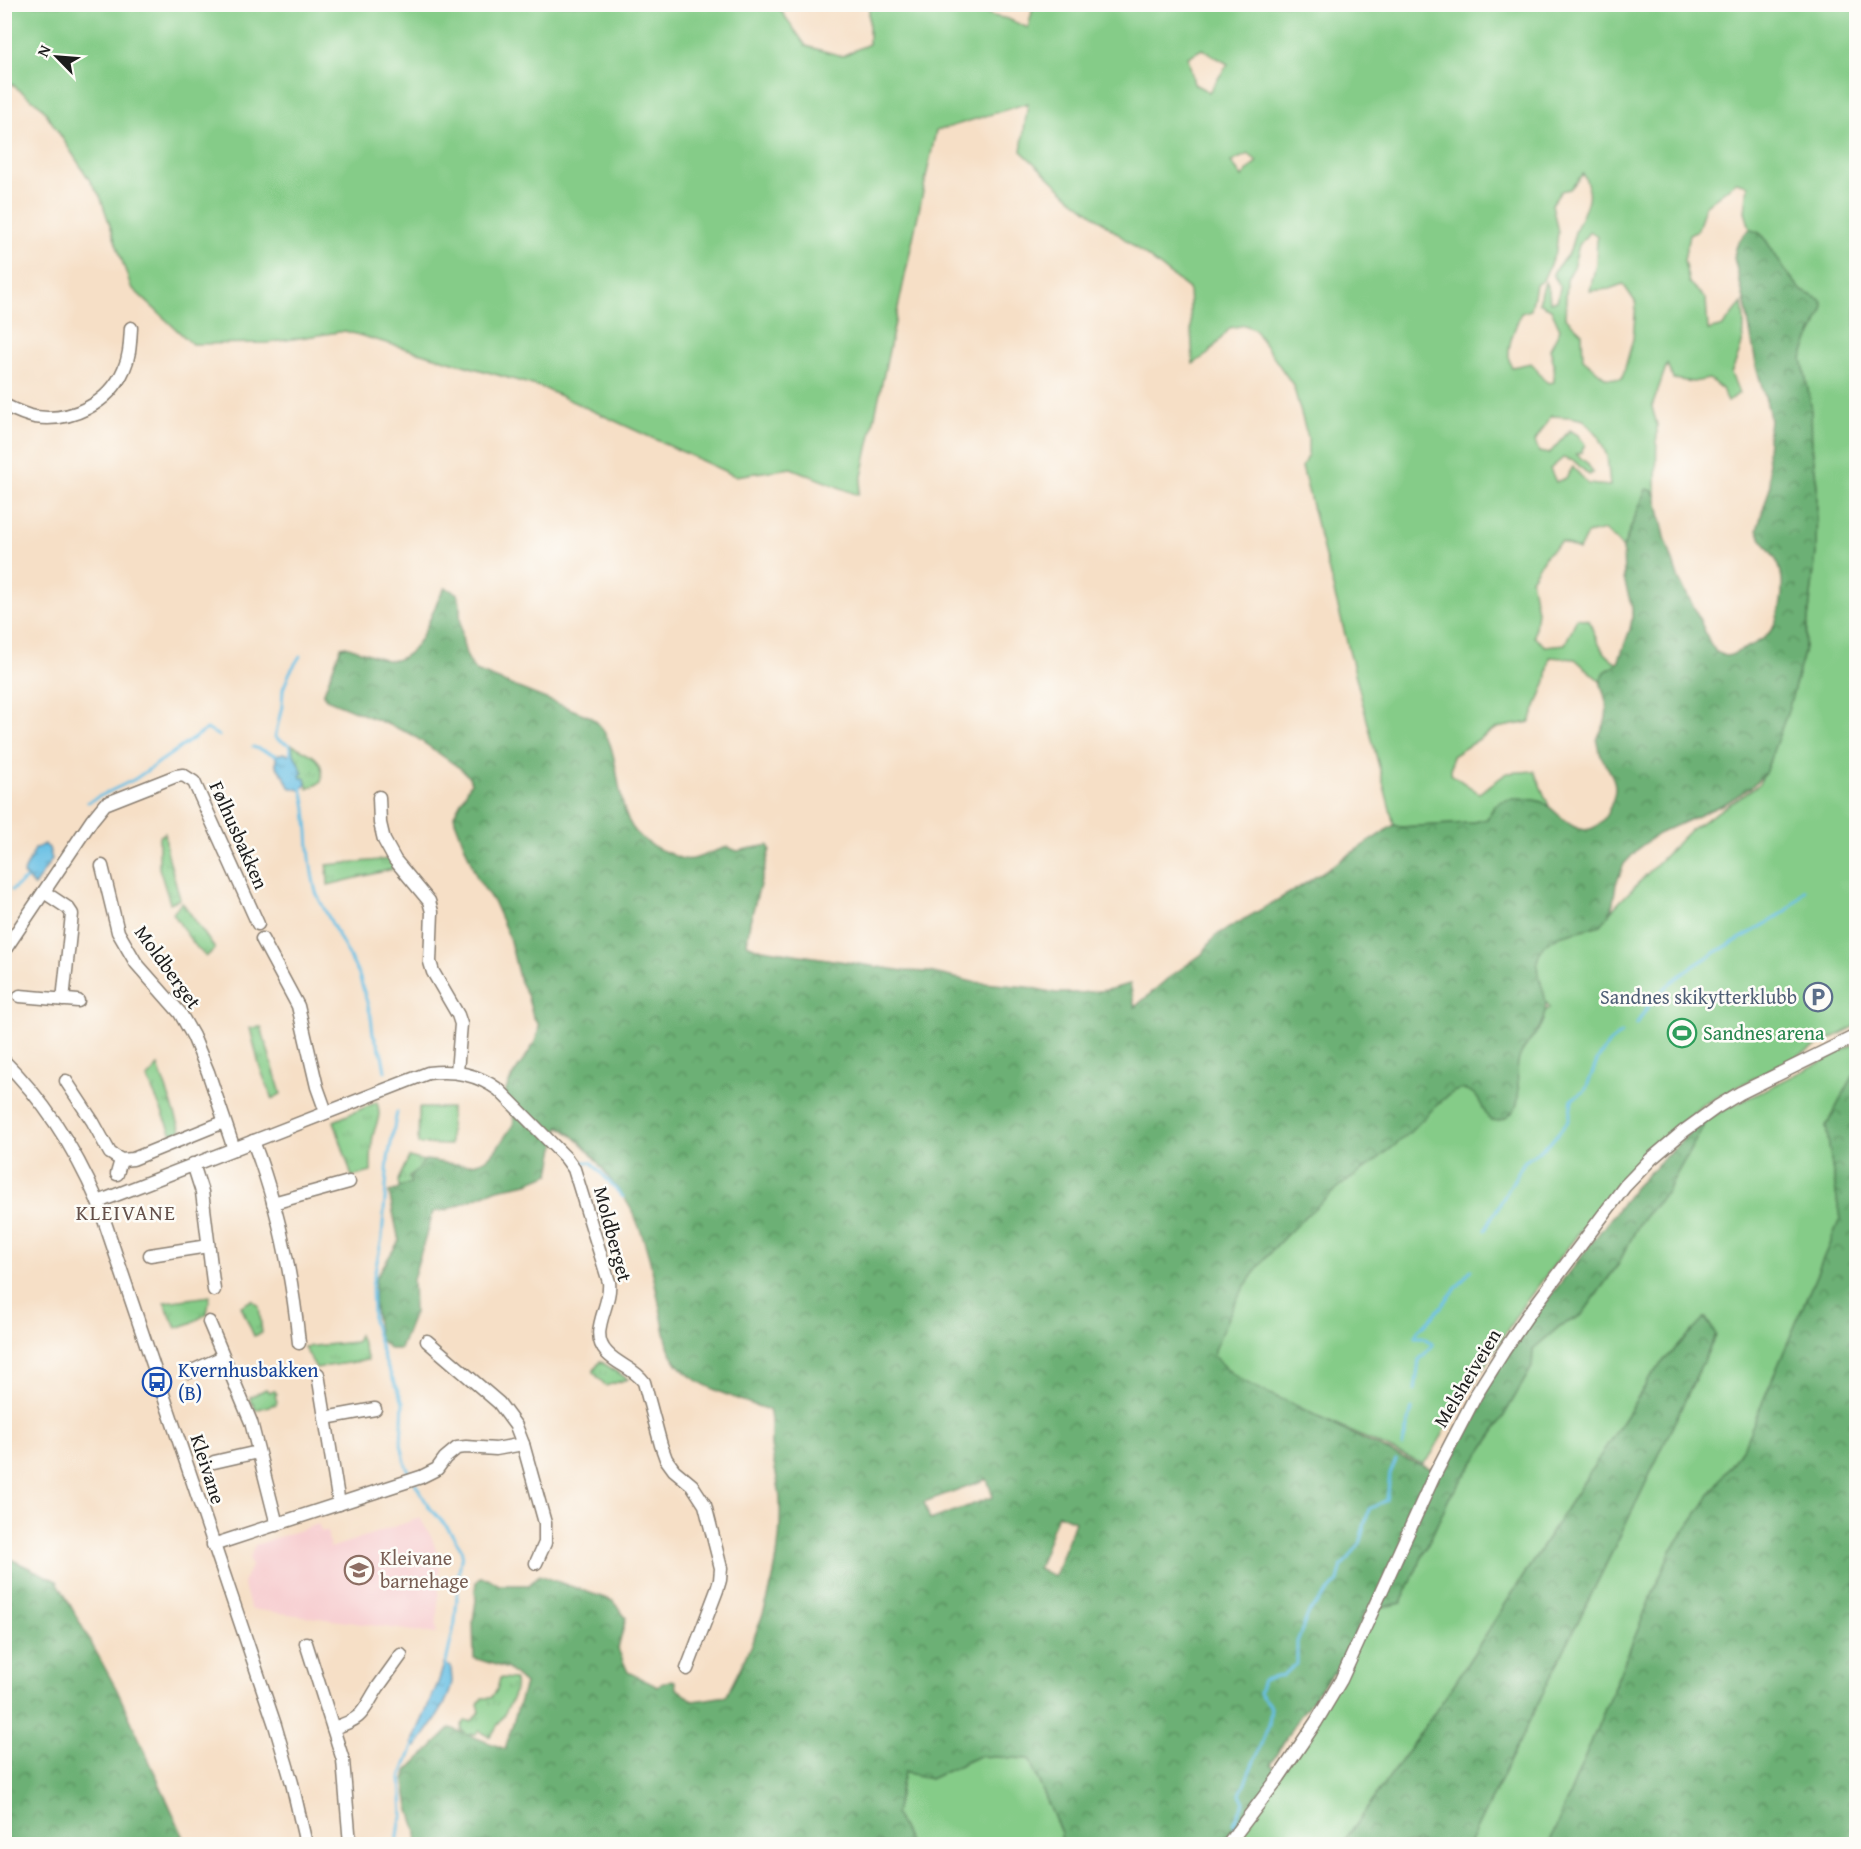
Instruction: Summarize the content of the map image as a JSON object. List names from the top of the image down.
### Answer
{
  "streets": {
    "street": [
      "Følhusbakken",
      "Moldberget",
      "Melsheiveien",
      "Kleivane"
    ]
  },
  "crossings": [
    ["Moldberget", "Kleivane"]
  ],
  "districts": ["KLEIVANE"],
  "places": {
    "parking": ["Sandnes skikytterklubb"],
    "sports": ["Sandnes arena"],
    "bus stop": ["Kvernhusbakken (B)"],
    "school or university": ["Kleivane barnehage"]
  },
  "north": "top left"
}
